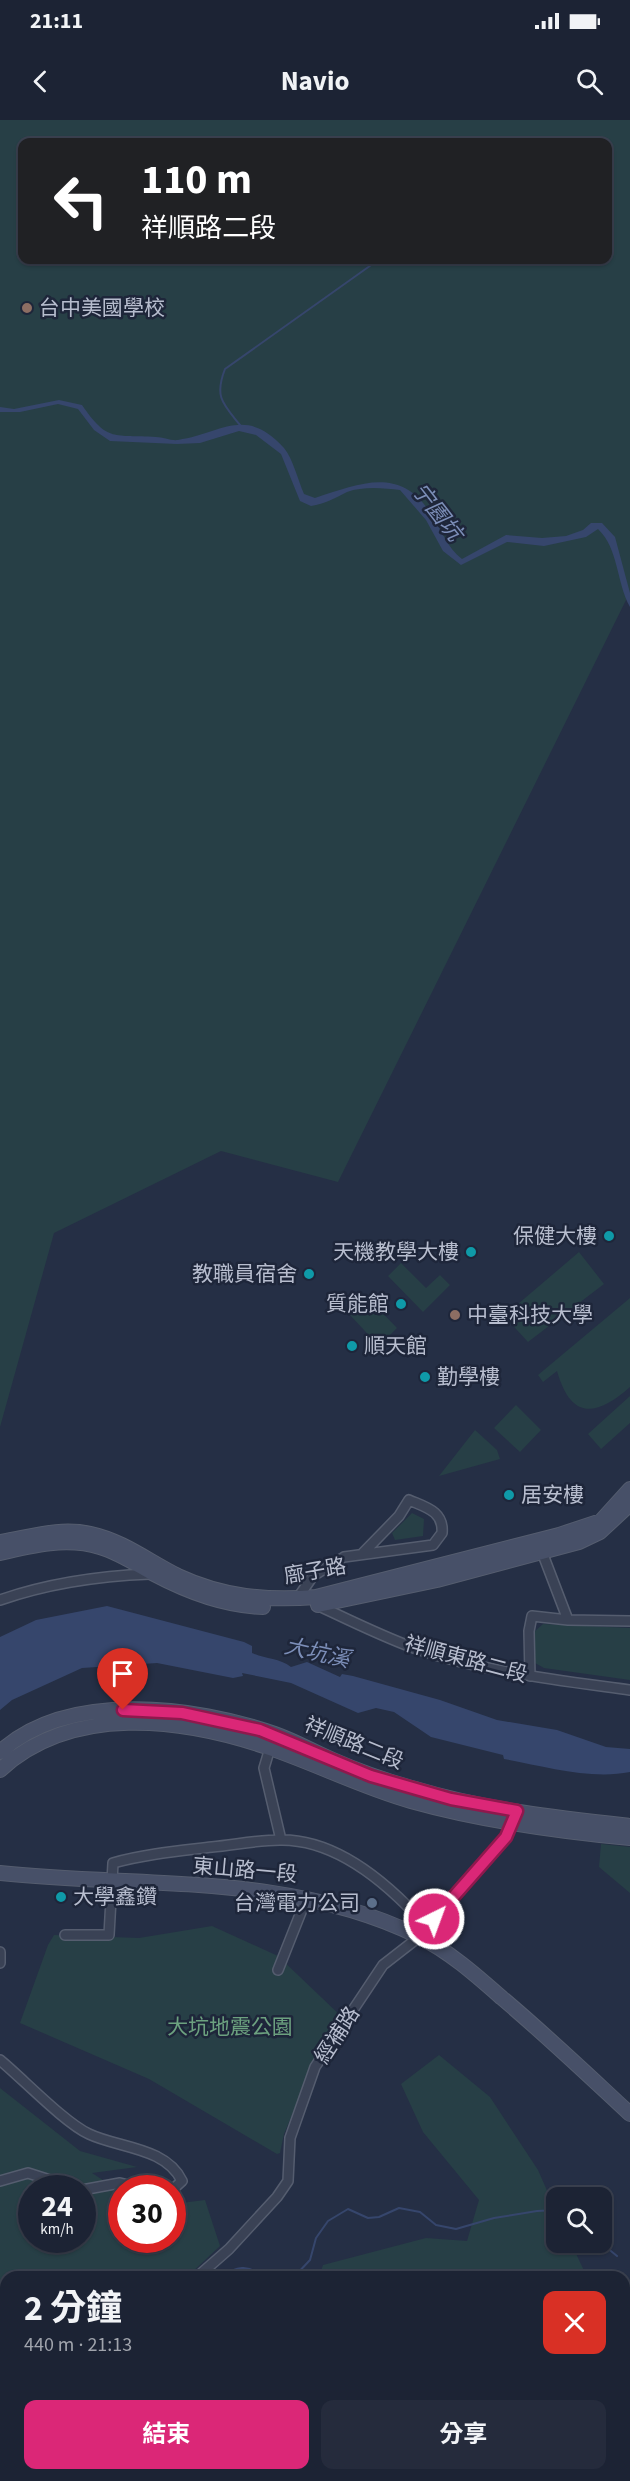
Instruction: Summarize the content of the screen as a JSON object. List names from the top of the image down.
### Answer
{
  "streets": {
    "main road": ["廍子路", "祥順路二段", "東山路一段"],
    "street": ["祥順東路二段", "經補路"]
  },
  "crossings": [
    ["廍子路", "祥順東路二段"],
    ["祥順路二段", "經補路"],
    ["東山路一段", "經補路"]
  ],
  "water": ["宁園坑", "大坑溪"],
  "parks": ["大坑地震公園"],
  "places": [
    "台中美國學校",
    "保健大樓",
    "天機教學大樓",
    "教職員宿舍",
    "質能館",
    "中臺科技大學",
    "順天館",
    "勤學樓",
    "居安樓",
    "大學鑫鑽",
    "台灣電力公司"
  ],
  "page": {
    "status": "21:11",
    "header": "Navio",
    "turn": ["110 m", "祥順路二段"],
    "speed": "24 km/h",
    "limit": "30",
    "heading": ["2 分鐘", "440 m · 21:13"],
    "buttons": ["結束", "分享"]
  }
}
